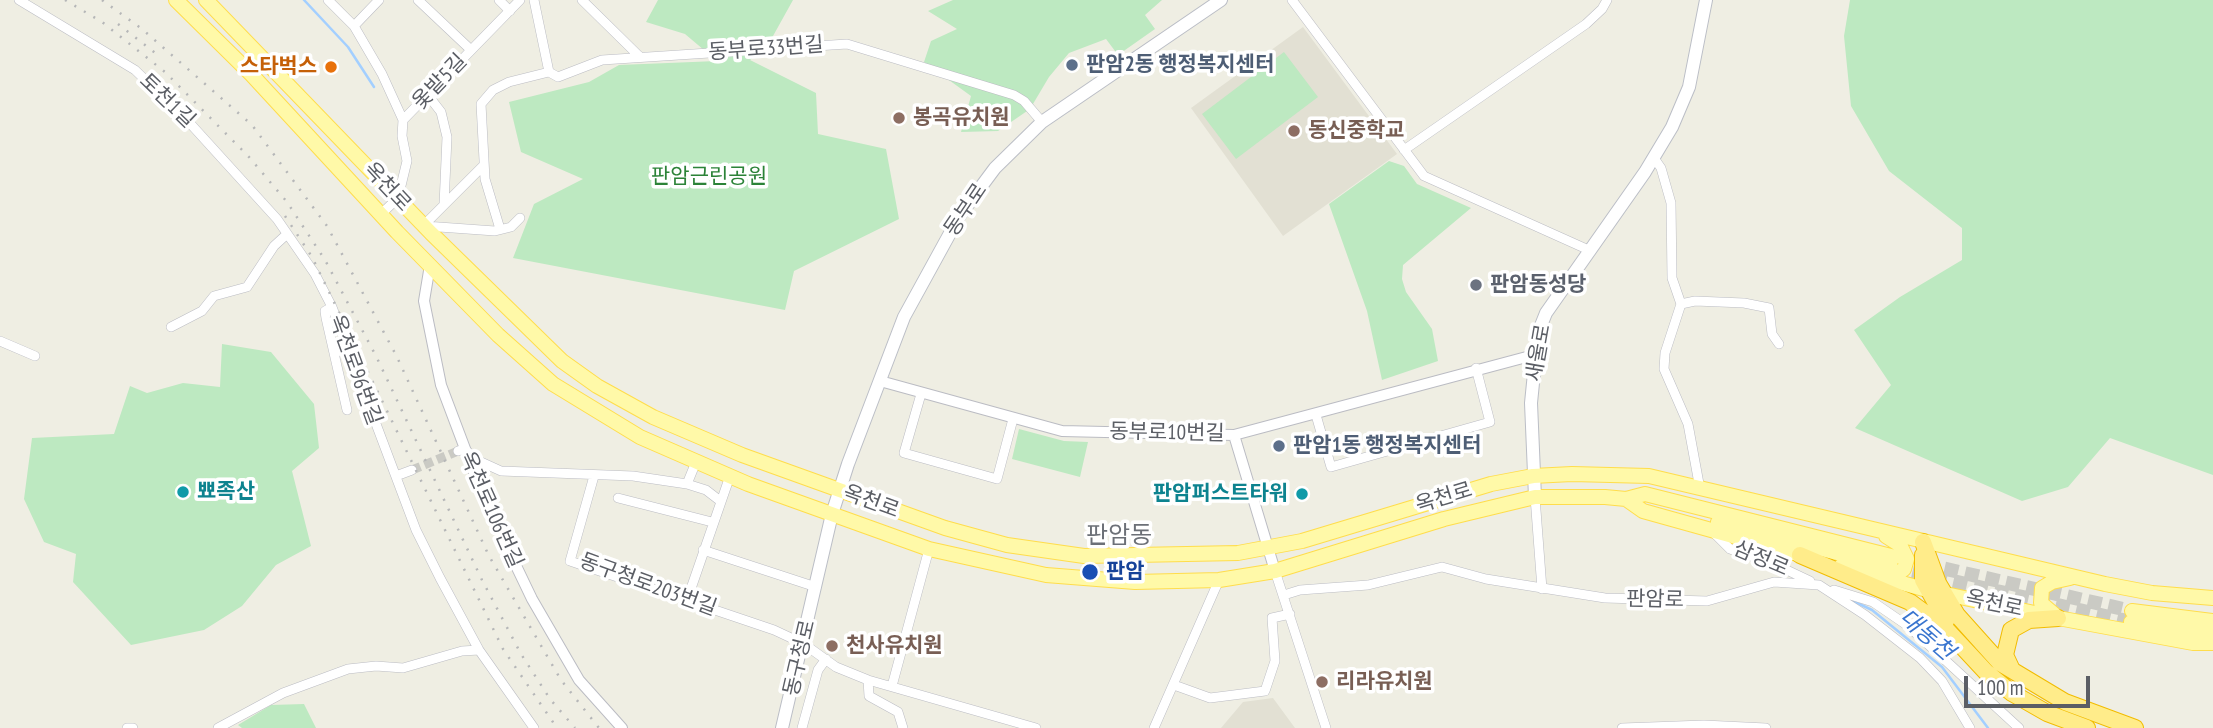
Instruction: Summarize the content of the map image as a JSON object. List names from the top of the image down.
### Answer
{
  "streets": {
    "main road": [
      "옥천로",
      "동부로",
      "새울로",
      "동구청로"
    ],
    "street": [
      "동부로33번길",
      "옻밭5길",
      "토천1길",
      "옥천로96번길",
      "동부로10번길",
      "옥천로106번길",
      "삼정로",
      "동구청로203번길",
      "판암로"
    ]
  },
  "crossings": [
    ["동부로33번길", "동부로"],
    ["옻밭5길", "옥천로"],
    ["토천1길", "옥천로96번길"],
    ["옥천로", "동부로"],
    ["옥천로", "새울로"],
    ["옥천로", "옥천로106번길"],
    ["옥천로", "삼정로"],
    ["옥천로", "동구청로"],
    ["동부로", "동부로10번길"],
    ["동부로", "동구청로"],
    ["새울로", "동부로10번길"],
    ["삼정로", "판암로"],
    ["동구청로203번길", "동구청로"]
  ],
  "districts": ["판암동"],
  "water": ["대동천"],
  "parks": ["판암근린공원"],
  "places": [
    "판암2동 행정복지센터",
    "스타벅스",
    "봉곡유치원",
    "동신중학교",
    "판암동성당",
    "판암1동 행정복지센터",
    "뾰족산",
    "판암퍼스트타워",
    "판암",
    "천사유치원",
    "리라유치원"
  ],
  "scale_bar": "100 m"
}
